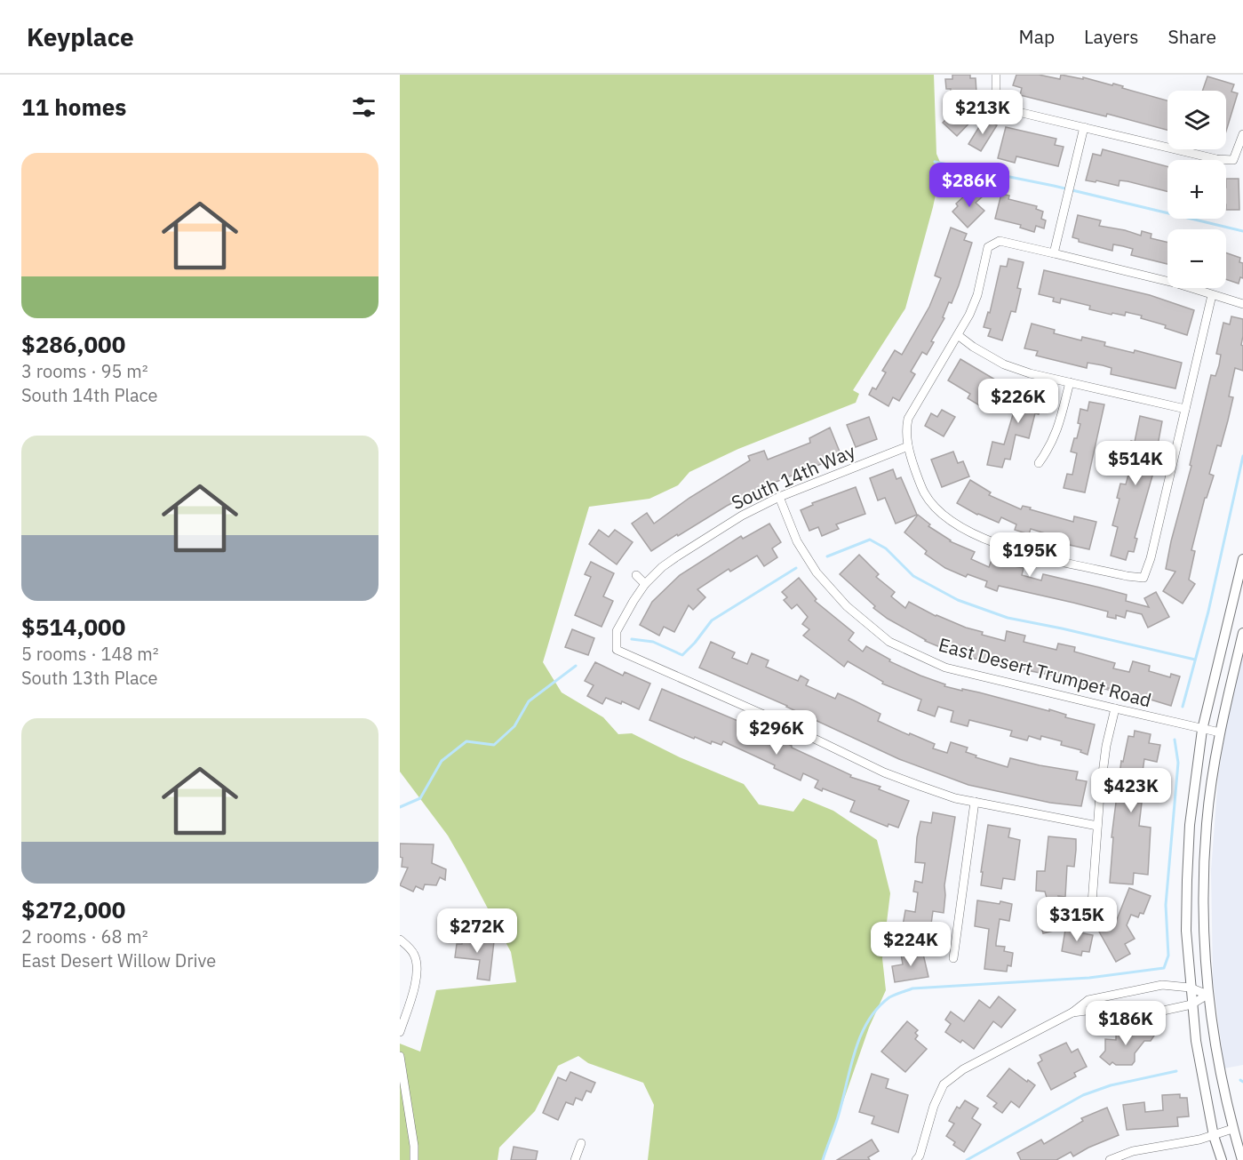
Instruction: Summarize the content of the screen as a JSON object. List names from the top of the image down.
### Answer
{
  "streets": {
    "street": ["South 14th Way", "East Desert Trumpet Road"]
  },
  "crossings": [
    ["South 14th Way", "East Desert Trumpet Road"]
  ],
  "page": {
    "header": "Keyplace",
    "nav": ["Map", "Layers", "Share"],
    "heading": "11 homes",
    "price": [
      "$213K",
      "$286K",
      "$226K",
      "$514K",
      "$195K",
      "$296K",
      "$423K",
      "$315K",
      "$272K",
      "$224K",
      "$186K"
    ],
    "map_buttons": ["+", "−"],
    "list": [
      {
        "name": "$286,000",
        "note": "3 rooms · 95 m² · South 14th Place"
      },
      {
        "name": "$514,000",
        "note": "5 rooms · 148 m² · South 13th Place"
      },
      {
        "name": "$272,000",
        "note": "2 rooms · 68 m² · East Desert Willow Drive"
      }
    ]
  }
}
